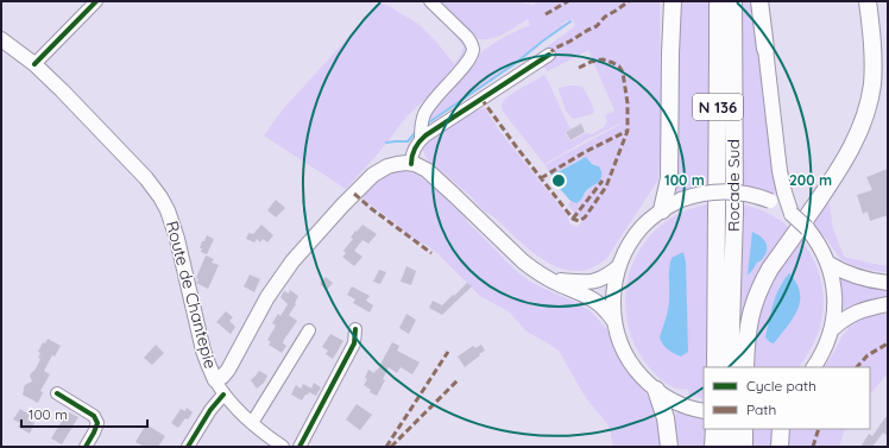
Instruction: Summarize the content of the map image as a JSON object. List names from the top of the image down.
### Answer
{
  "streets": {
    "highway": ["N 136", "Rocade Sud"],
    "main road": ["Route de Chantepie"]
  },
  "legend": ["Cycle path", "Path"],
  "scale_bar": "100 m",
  "rings": ["100 m", "200 m"]
}
